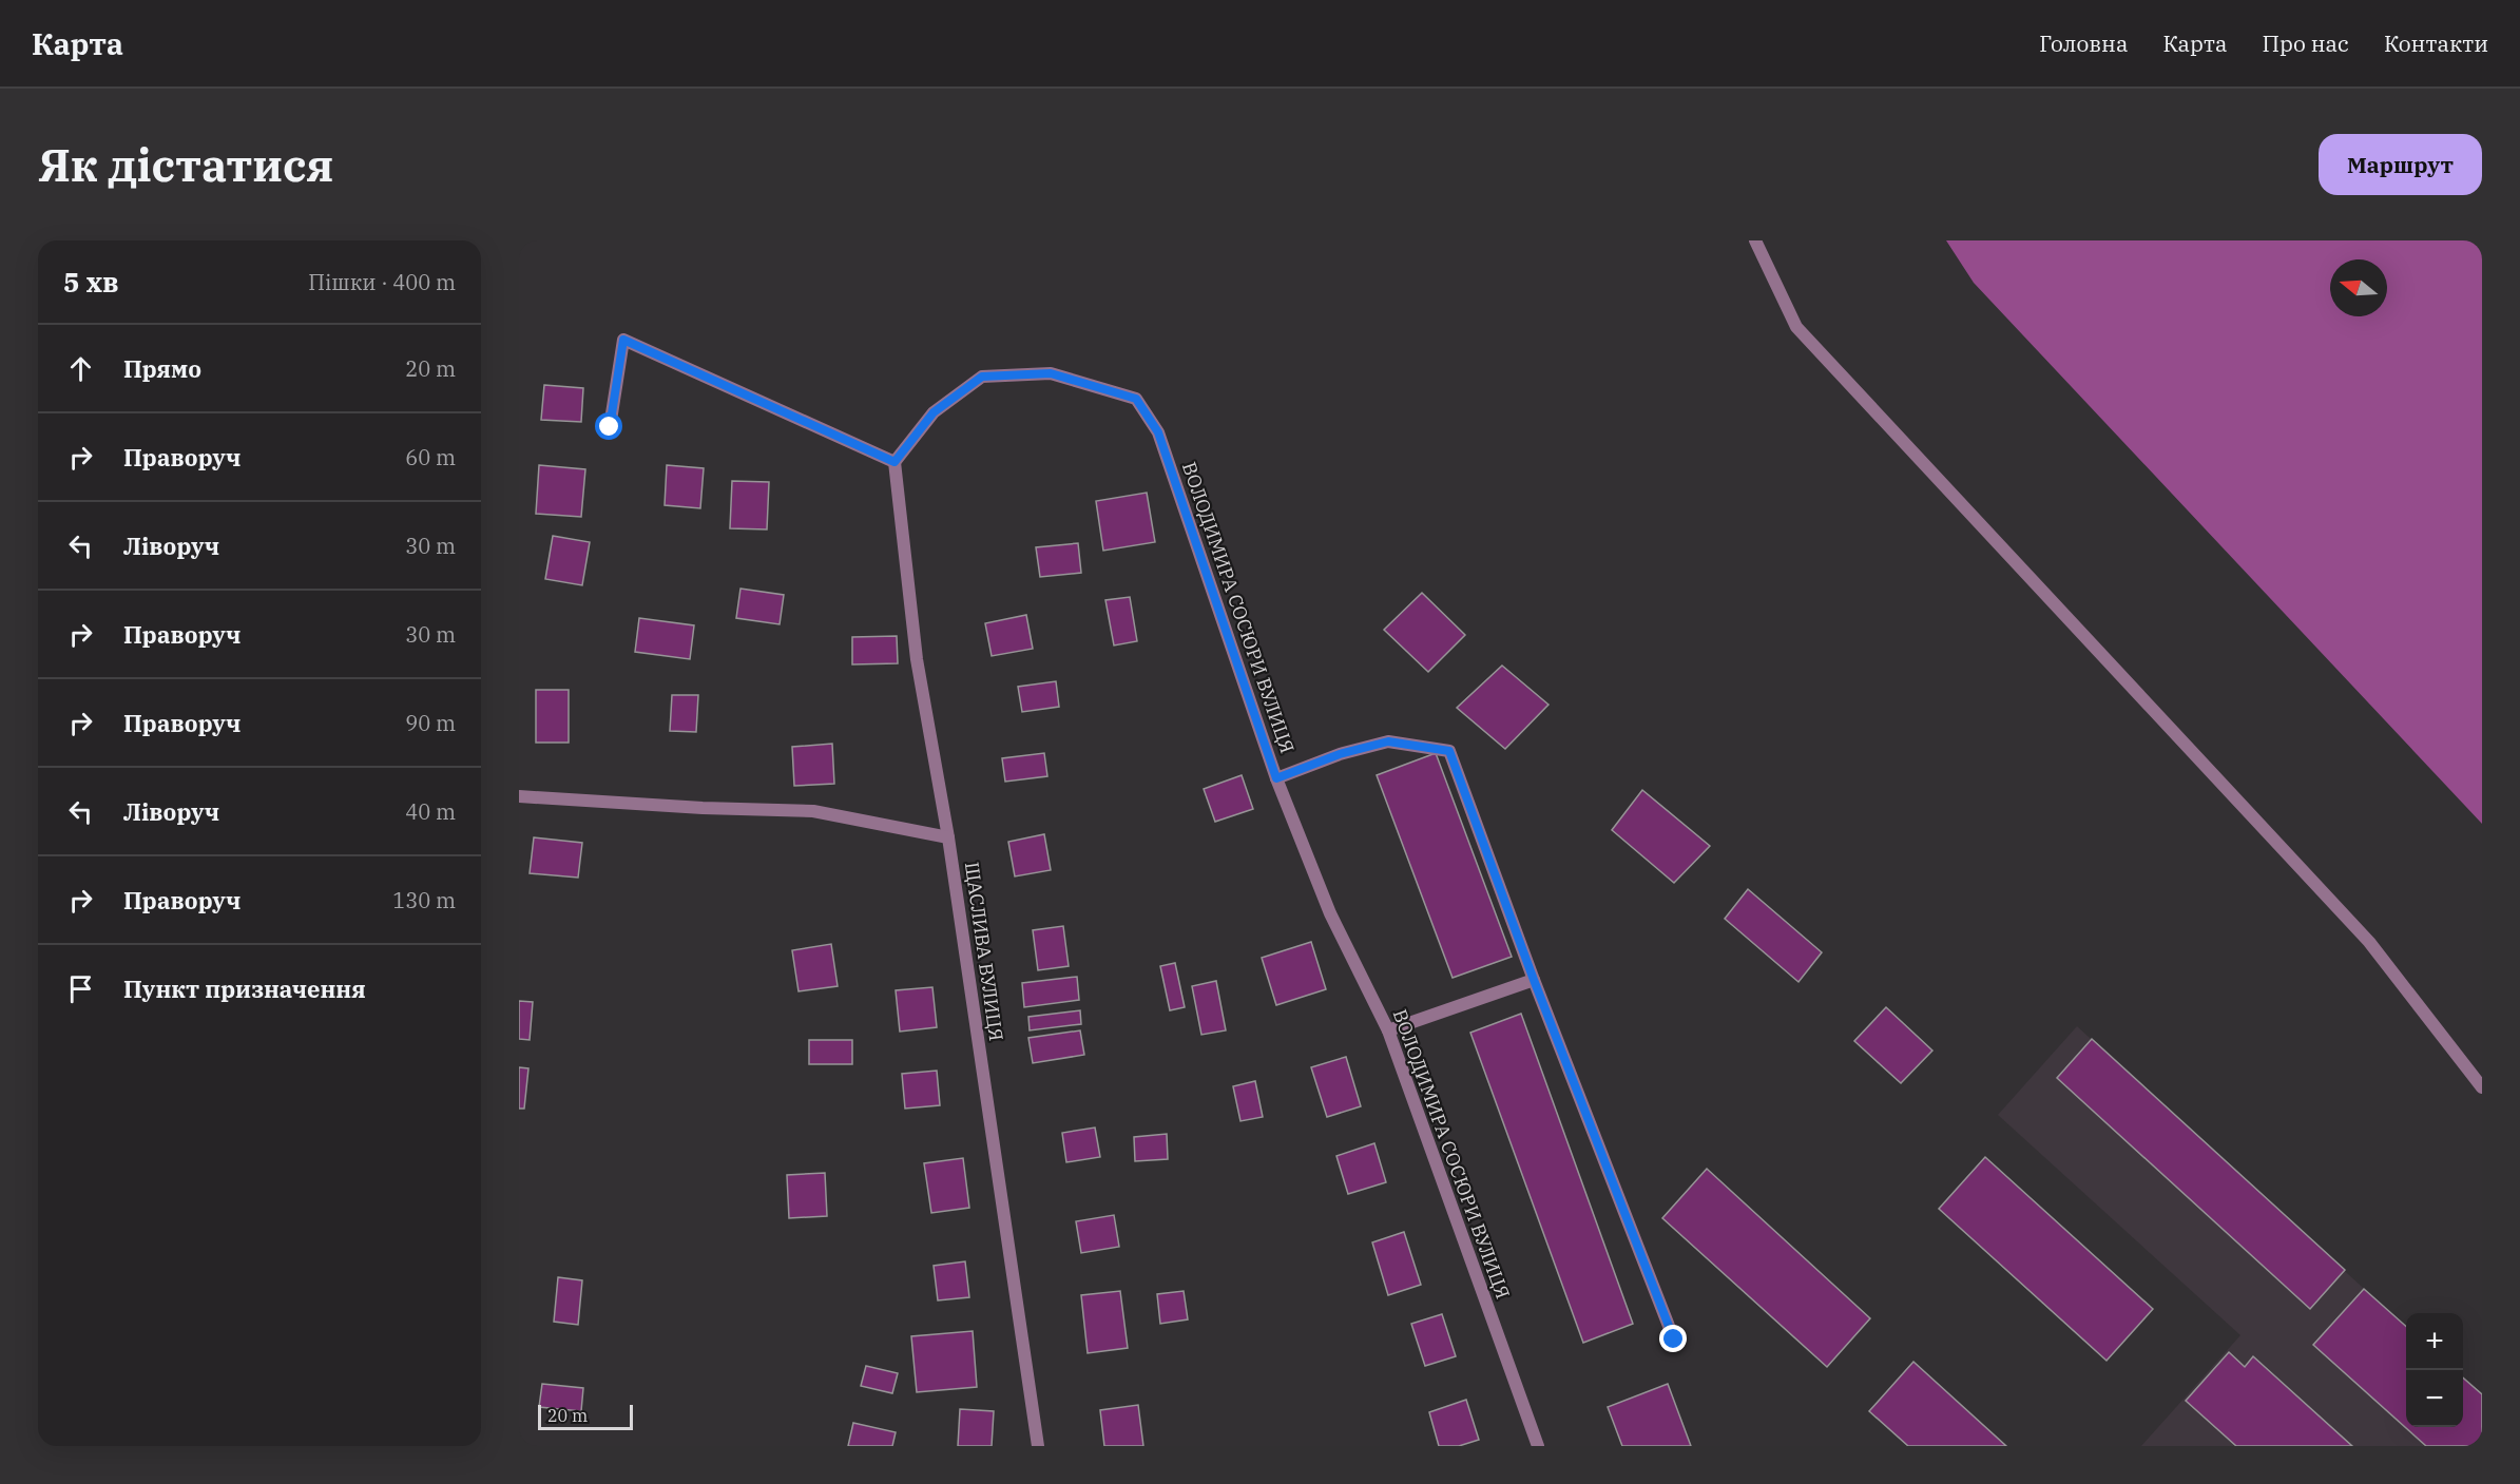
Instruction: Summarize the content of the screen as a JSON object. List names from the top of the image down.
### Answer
{
  "streets": {
    "street": ["ВОЛОДИМИРА СОСЮРИ ВУЛИЦЯ", "ЩАСЛИВА ВУЛИЦЯ"]
  },
  "crossings": [
    ["ВОЛОДИМИРА СОСЮРИ ВУЛИЦЯ", "ЩАСЛИВА ВУЛИЦЯ"]
  ],
  "scale_bar": "20 m",
  "north": "left",
  "page": {
    "header": "Карта",
    "nav": [
      "Головна",
      "Карта",
      "Про нас",
      "Контакти"
    ],
    "buttons": "Маршрут",
    "title": "Як дістатися",
    "heading": ["5 хв", "Пішки · 400 m"],
    "list": [
      ["Прямо", "20 m"],
      ["Праворуч", "60 m"],
      ["Ліворуч", "30 m"],
      ["Праворуч", "30 m"],
      ["Праворуч", "90 m"],
      ["Ліворуч", "40 m"],
      ["Праворуч", "130 m"],
      "Пункт призначення"
    ],
    "map_buttons": ["+", "−"],
    "scale": "20 m"
  }
}
